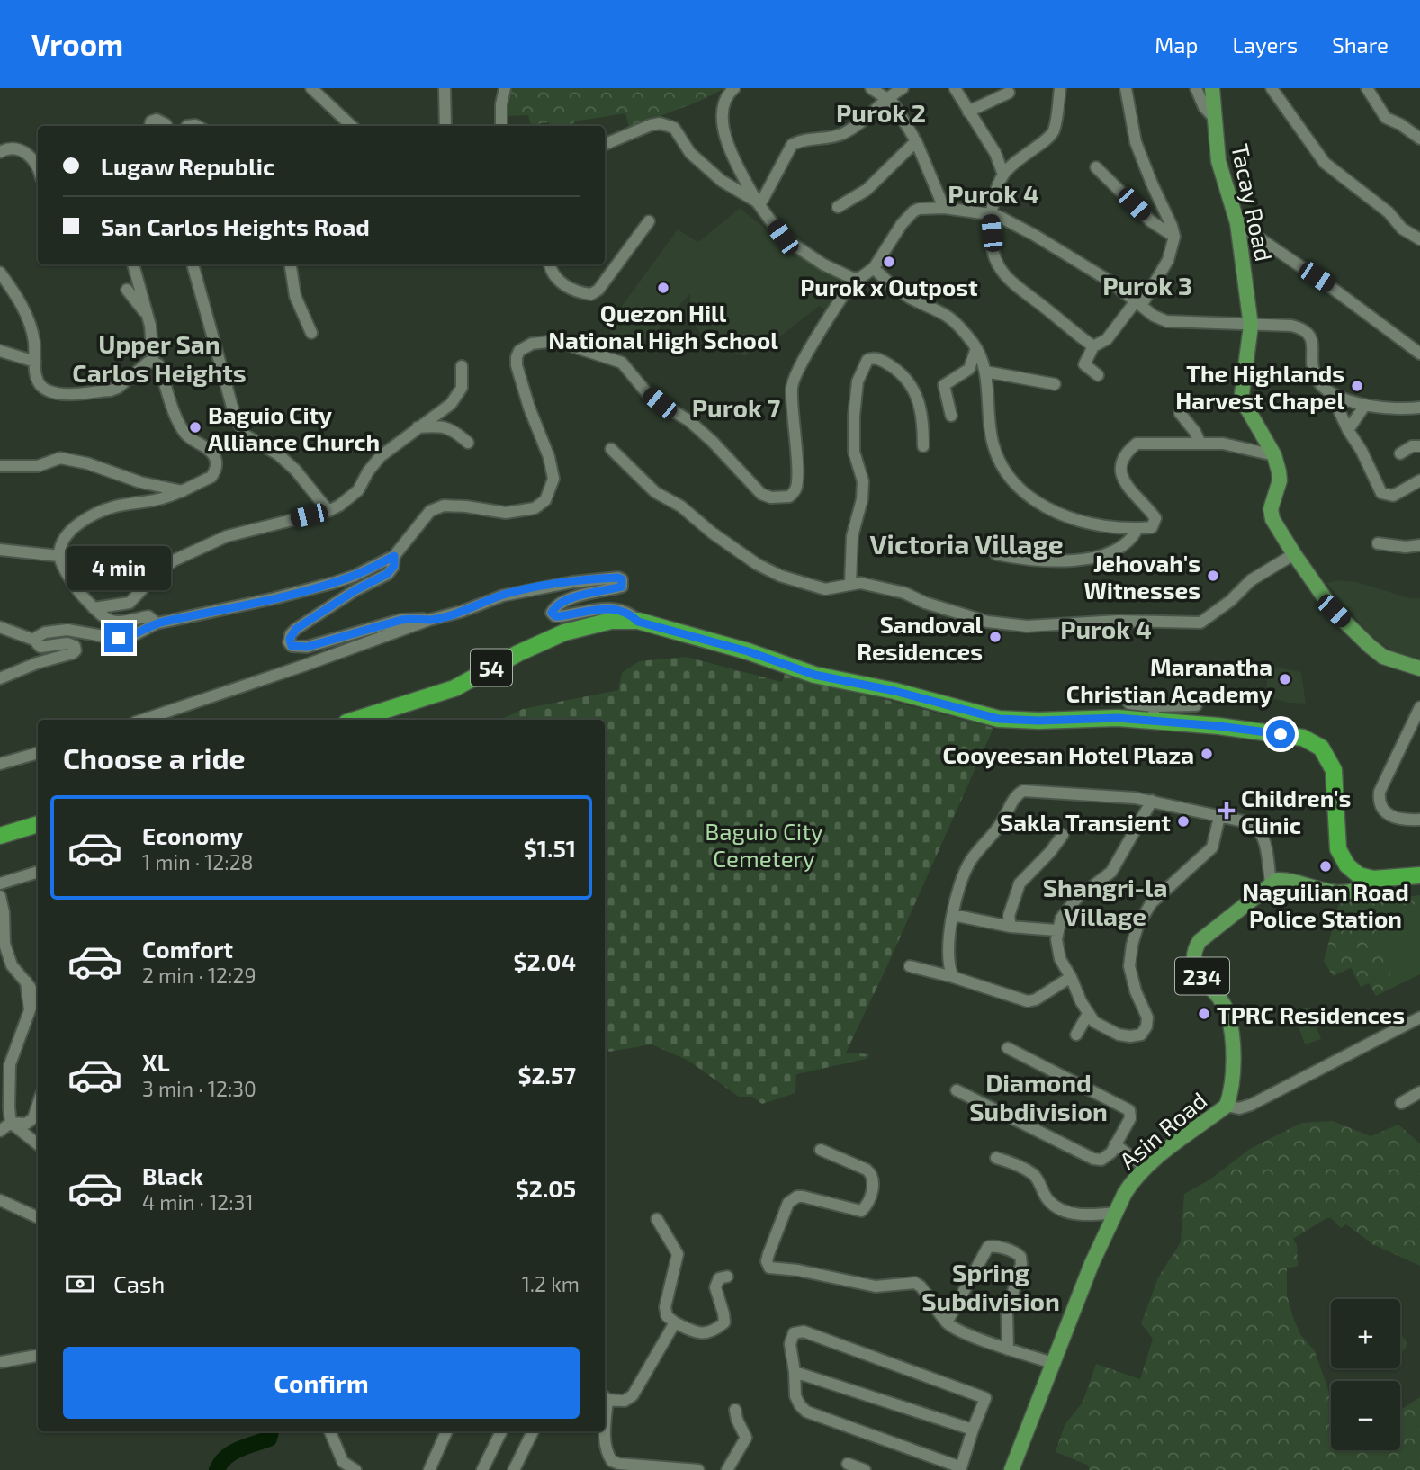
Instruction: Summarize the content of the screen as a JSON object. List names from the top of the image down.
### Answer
{
  "streets": {
    "highway": ["54"],
    "main road": ["Tacay Road", "234", "Asin Road"]
  },
  "districts": [
    "Purok 2",
    "Purok 4",
    "Purok 3",
    "Upper San Carlos Heights",
    "Purok 7",
    "Victoria Village",
    "Purok 4",
    "Shangri-la Village",
    "Diamond Subdivision",
    "Spring Subdivision"
  ],
  "parks": ["Baguio City Cemetery"],
  "places": {
    "other": [
      "Purok x Outpost",
      "Quezon Hill National High School",
      "The Highlands Harvest Chapel",
      "Baguio City Alliance Church",
      "Jehovah's Witnesses",
      "Sandoval Residences",
      "Maranatha Christian Academy",
      "Cooyeesan Hotel Plaza",
      "Sakla Transient",
      "Naguilian Road Police Station",
      "TPRC Residences"
    ],
    "health": ["Children's Clinic"]
  },
  "page": {
    "header": "Vroom",
    "nav": ["Map", "Layers", "Share"],
    "banner": ["Lugaw Republic", "San Carlos Heights Road"],
    "bubble": "4 min",
    "heading": "Choose a ride",
    "list": [
      {
        "name": "Economy",
        "note": "1 min · 12:28",
        "value": "$1.51"
      },
      {
        "name": "Comfort",
        "note": "2 min · 12:29",
        "value": "$2.04"
      },
      {
        "name": "XL",
        "note": "3 min · 12:30",
        "value": "$2.57"
      },
      {
        "name": "Black",
        "note": "4 min · 12:31",
        "value": "$2.05"
      }
    ],
    "pay": ["Cash", "1.2 km"],
    "map_buttons": ["+", "−"],
    "buttons": "Confirm"
  }
}
